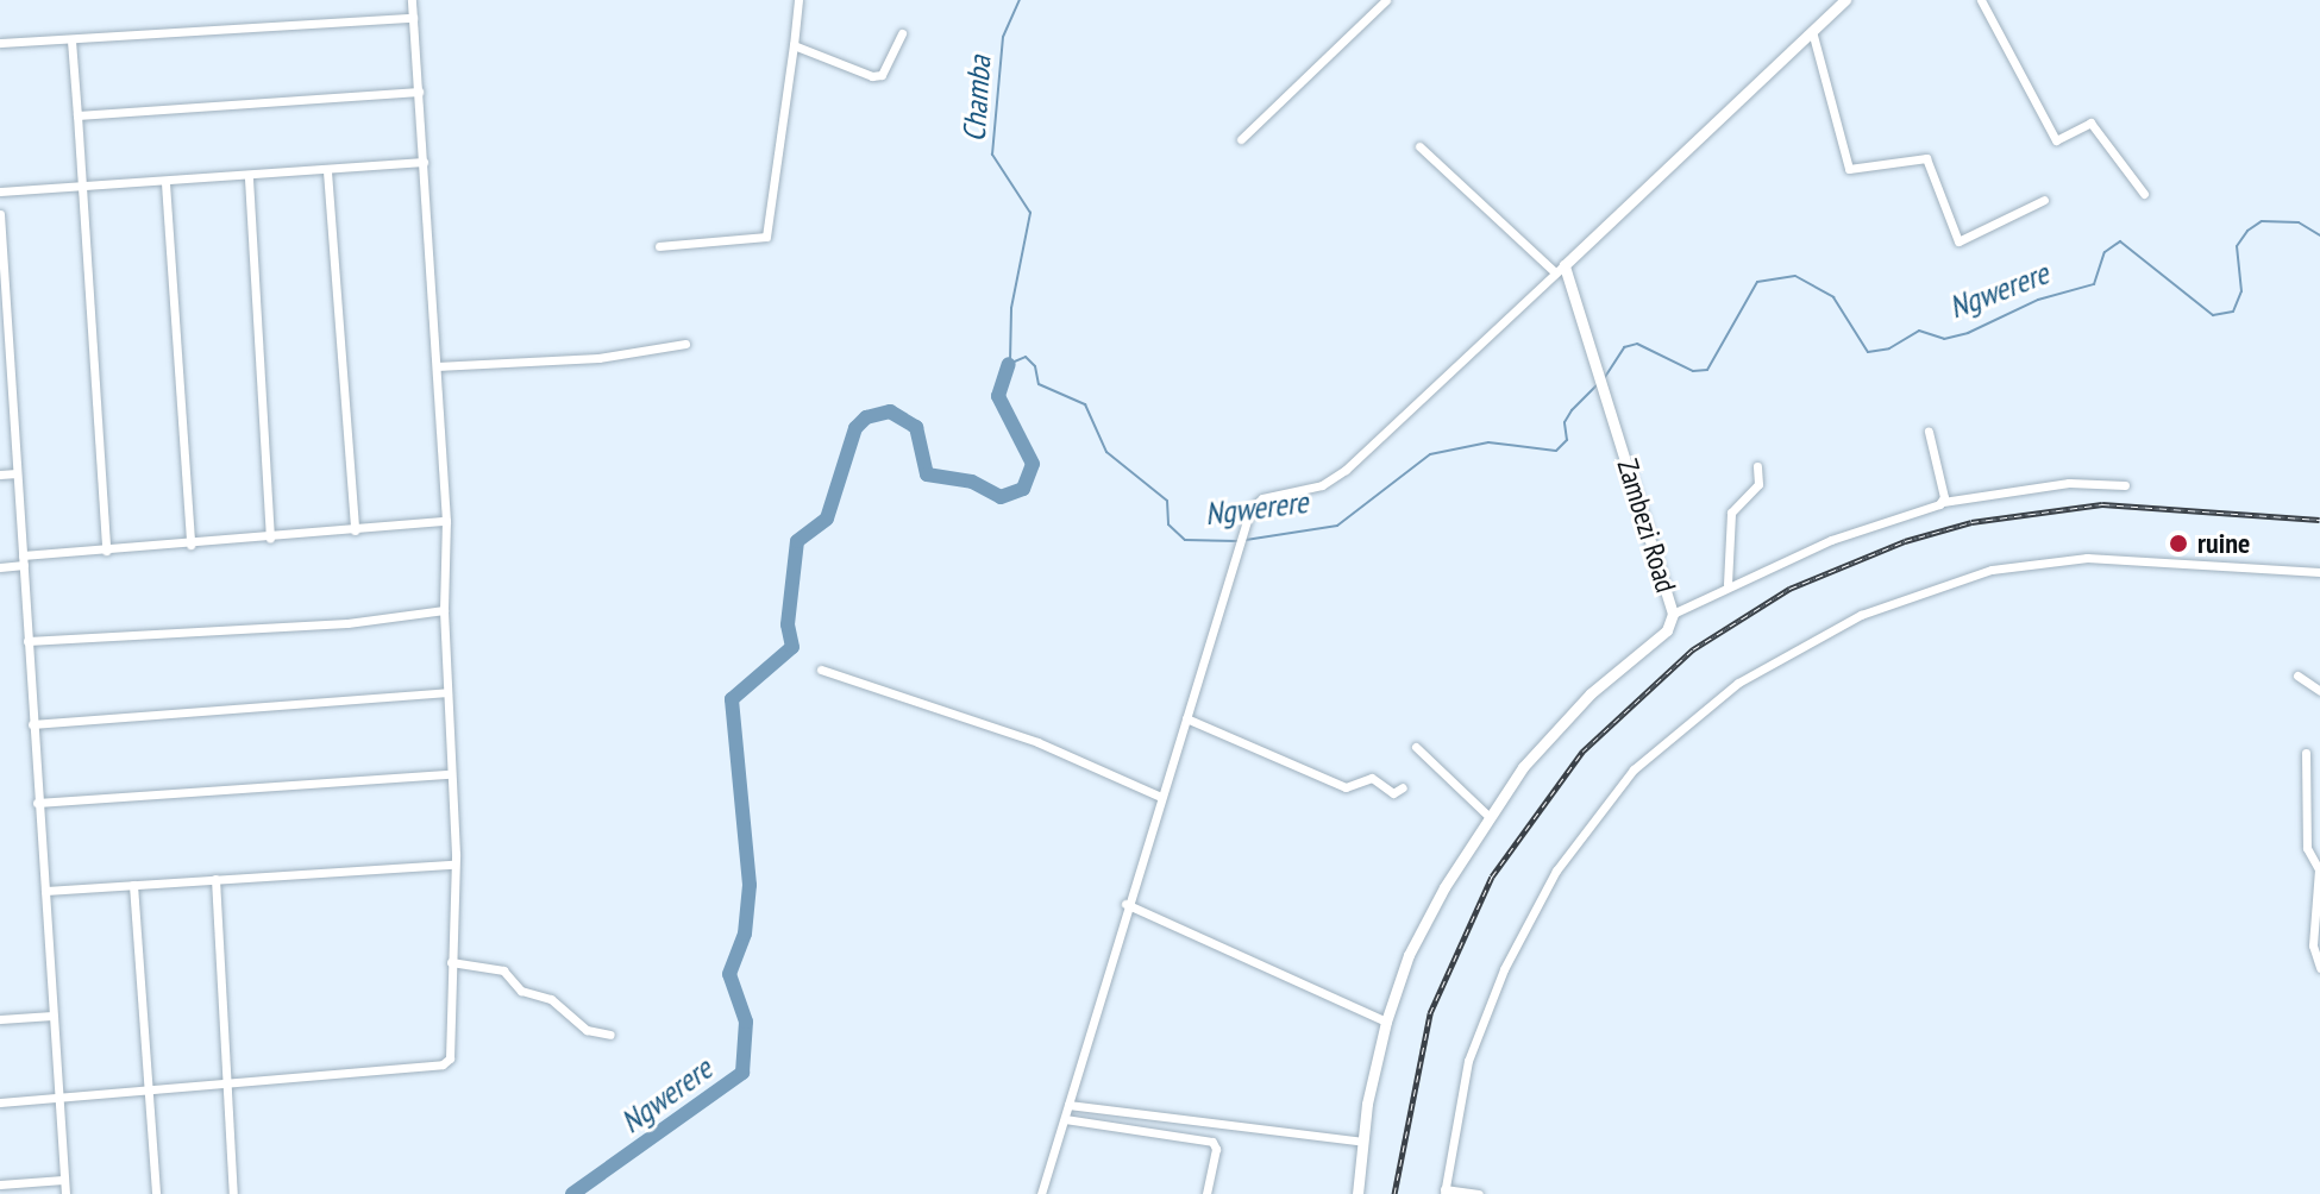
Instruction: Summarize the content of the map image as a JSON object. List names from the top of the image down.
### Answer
{
  "streets": {
    "main road": ["Zambezi Road"]
  },
  "water": ["Chamba", "Ngwerere"],
  "places": ["ruine"]
}
